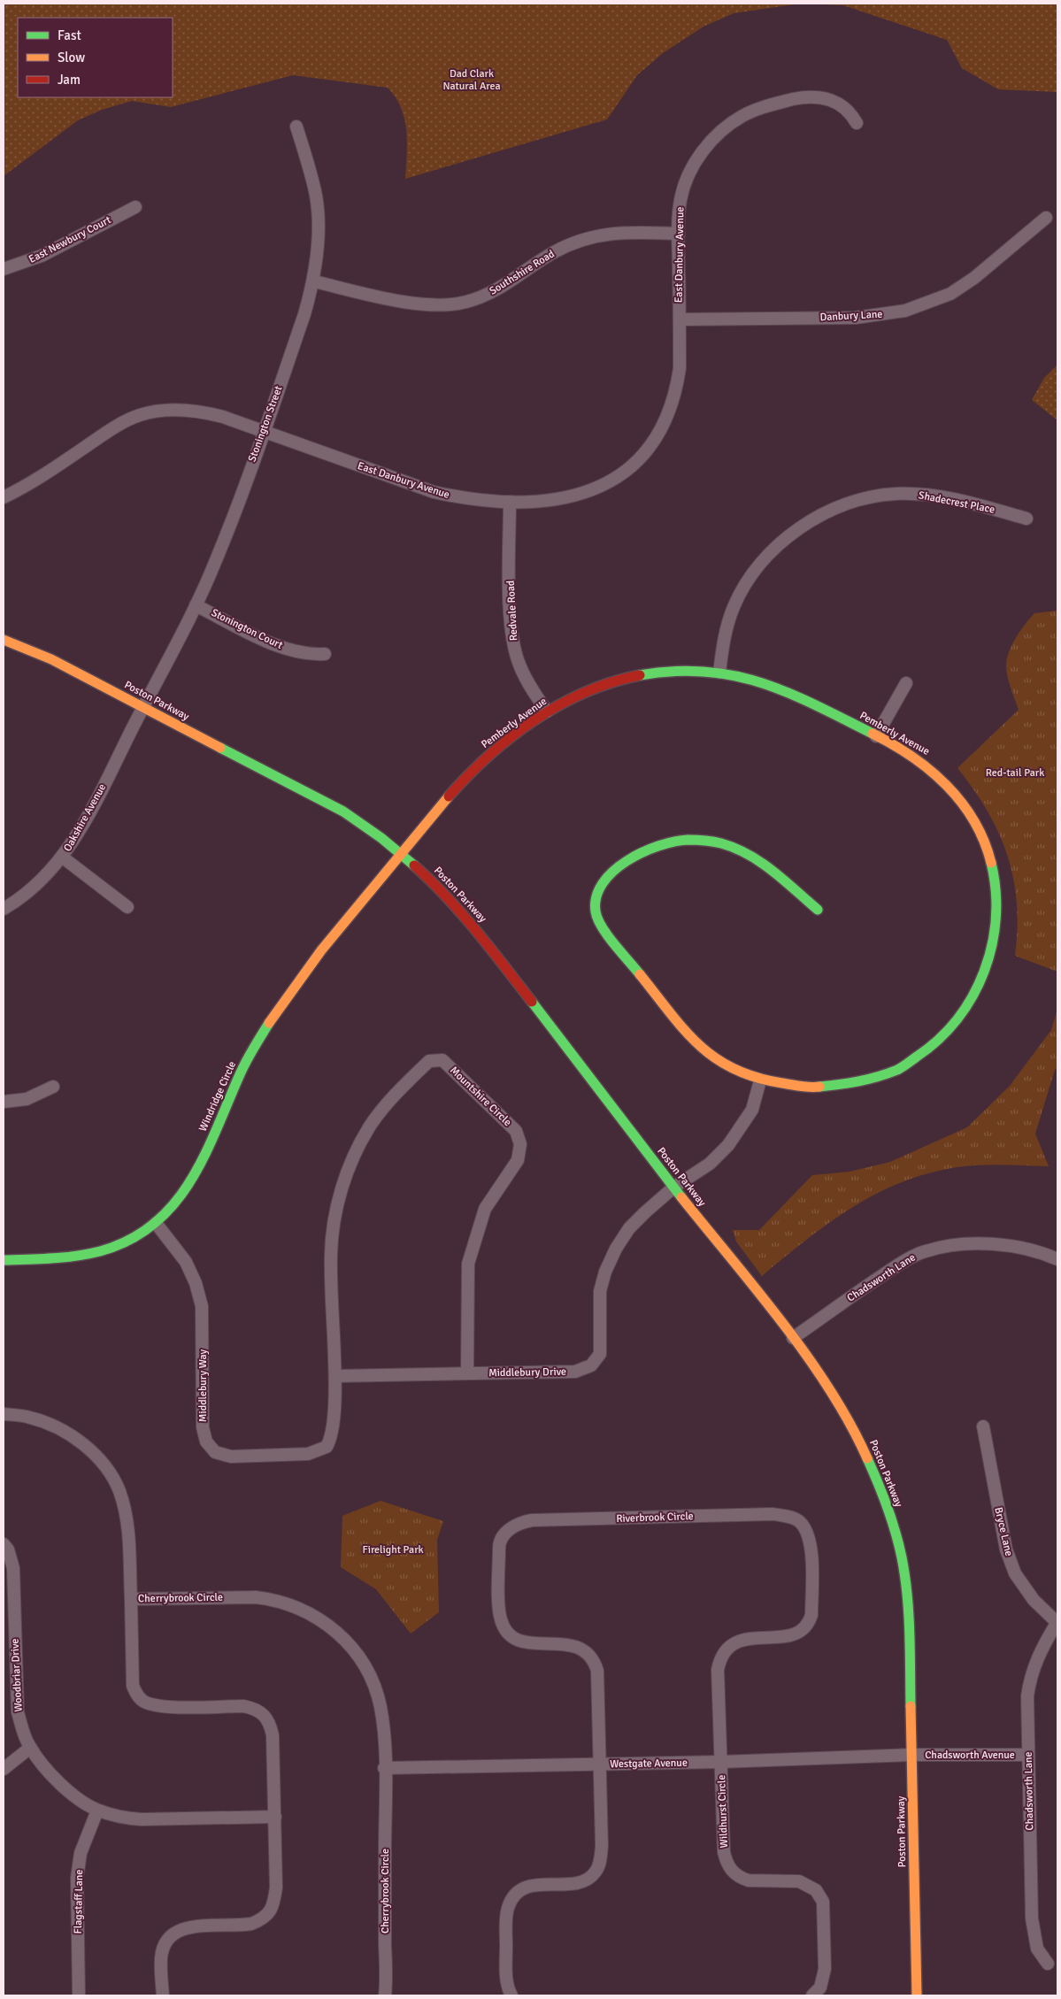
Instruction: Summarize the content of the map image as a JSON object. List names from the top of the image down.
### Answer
{
  "streets": {
    "street": [
      "East Newbury Court",
      "East Danbury Avenue",
      "Southshire Road",
      "Danbury Lane",
      "Stonington Street",
      "Shadecrest Place",
      "Redvale Road",
      "Stonington Court",
      "Poston Parkway",
      "Pemberly Avenue",
      "Oakshire Avenue",
      "Windridge Circle",
      "Mountshire Circle",
      "Chadsworth Lane",
      "Middlebury Drive",
      "Middlebury Way",
      "Riverbrook Circle",
      "Bryce Lane",
      "Cherrybrook Circle",
      "Woodbriar Drive",
      "Chadsworth Avenue",
      "Westgate Avenue",
      "Wildhurst Circle",
      "Flagstaff Lane"
    ]
  },
  "crossings": [
    ["East Danbury Avenue", "Southshire Road"],
    ["East Danbury Avenue", "Danbury Lane"],
    ["East Danbury Avenue", "Stonington Street"],
    ["East Danbury Avenue", "Redvale Road"],
    ["Southshire Road", "Stonington Street"],
    ["Stonington Street", "Stonington Court"],
    ["Stonington Street", "Poston Parkway"],
    ["Stonington Street", "Oakshire Avenue"],
    ["Shadecrest Place", "Pemberly Avenue"],
    ["Redvale Road", "Pemberly Avenue"],
    ["Poston Parkway", "Pemberly Avenue"],
    ["Poston Parkway", "Oakshire Avenue"],
    ["Poston Parkway", "Windridge Circle"],
    ["Poston Parkway", "Chadsworth Lane"],
    ["Poston Parkway", "Middlebury Drive"],
    ["Poston Parkway", "Chadsworth Avenue"],
    ["Poston Parkway", "Westgate Avenue"],
    ["Pemberly Avenue", "Windridge Circle"],
    ["Pemberly Avenue", "Middlebury Drive"],
    ["Windridge Circle", "Middlebury Way"],
    ["Mountshire Circle", "Middlebury Drive"],
    ["Mountshire Circle", "Middlebury Way"],
    ["Chadsworth Lane", "Bryce Lane"],
    ["Chadsworth Lane", "Chadsworth Avenue"],
    ["Middlebury Drive", "Middlebury Way"],
    ["Riverbrook Circle", "Westgate Avenue"],
    ["Riverbrook Circle", "Wildhurst Circle"],
    ["Cherrybrook Circle", "Woodbriar Drive"],
    ["Cherrybrook Circle", "Westgate Avenue"],
    ["Woodbriar Drive", "Flagstaff Lane"],
    ["Chadsworth Avenue", "Westgate Avenue"],
    ["Westgate Avenue", "Wildhurst Circle"]
  ],
  "parks": ["Dad Clark Natural Area", "Red-tail Park", "Firelight Park"],
  "legend": ["Fast", "Slow", "Jam"]
}
